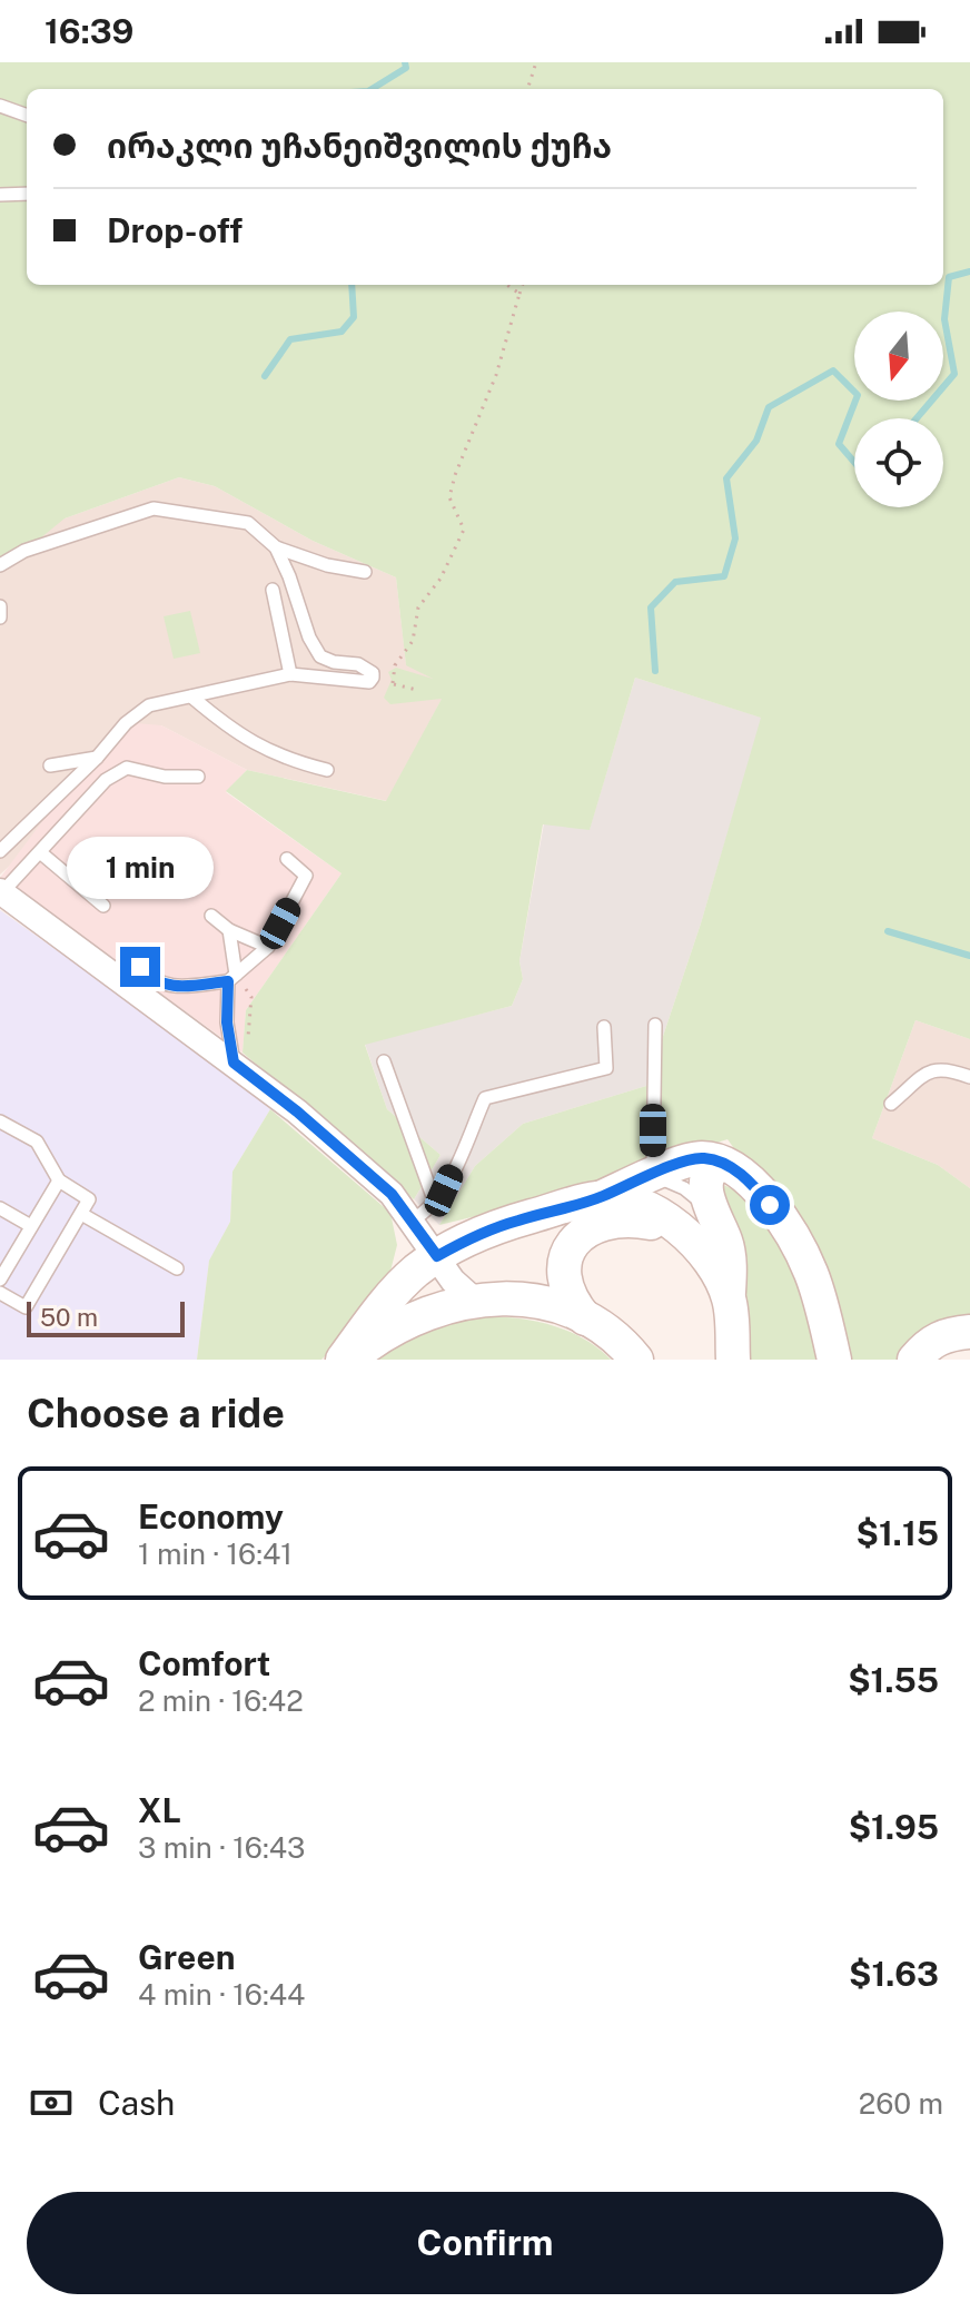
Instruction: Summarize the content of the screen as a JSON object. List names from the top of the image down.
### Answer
{
  "scale_bar": "50 m",
  "north": "bottom",
  "page": {
    "status": "16:39",
    "banner": ["ირაკლი უჩანეიშვილის ქუჩა", "Drop-off"],
    "bubble": "1 min",
    "scale": "50 m",
    "heading": "Choose a ride",
    "list": [
      {
        "name": "Economy",
        "note": "1 min · 16:41",
        "value": "$1.15"
      },
      {
        "name": "Comfort",
        "note": "2 min · 16:42",
        "value": "$1.55"
      },
      {
        "name": "XL",
        "note": "3 min · 16:43",
        "value": "$1.95"
      },
      {
        "name": "Green",
        "note": "4 min · 16:44",
        "value": "$1.63"
      }
    ],
    "pay": ["Cash", "260 m"],
    "buttons": "Confirm"
  }
}
